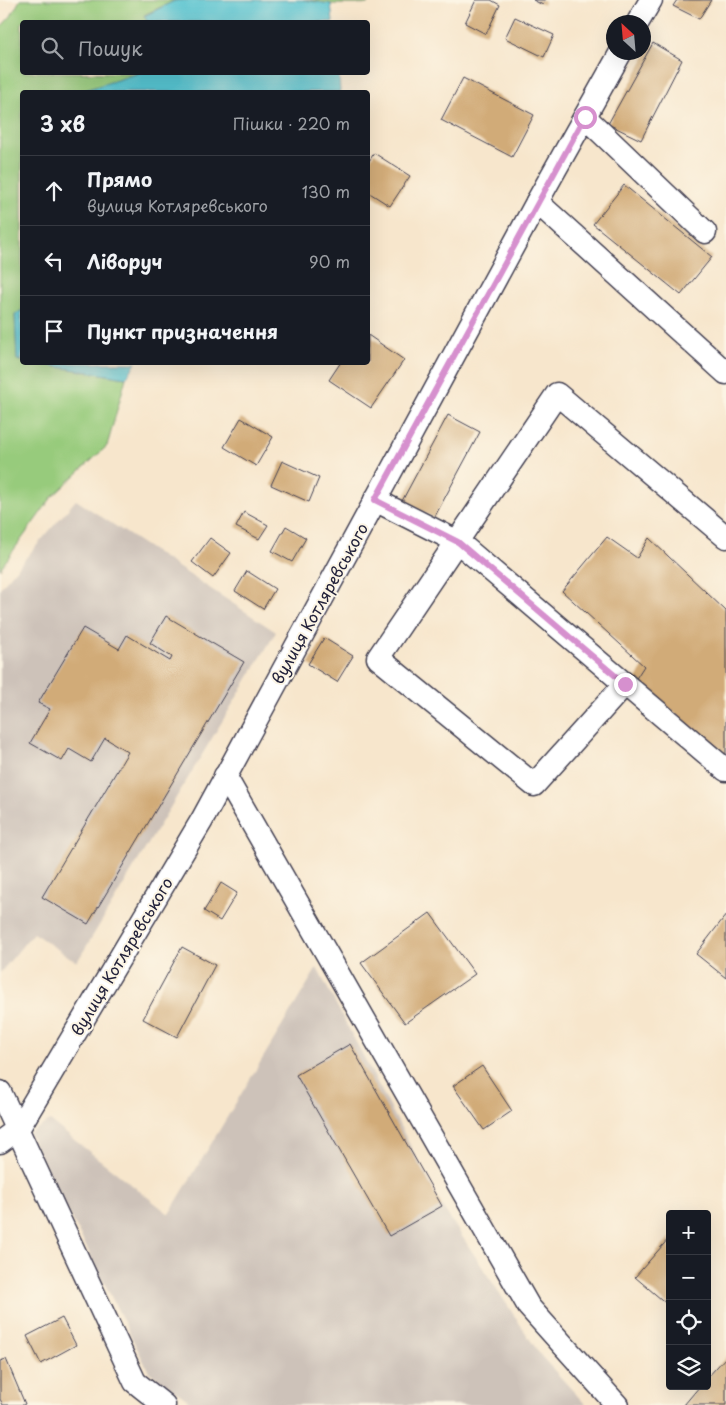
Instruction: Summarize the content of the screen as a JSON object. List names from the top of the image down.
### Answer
{
  "streets": {
    "street": ["вулиця Котляревського"]
  },
  "north": "top left",
  "page": {
    "search": "Пошук",
    "heading": ["3 хв", "Пішки · 220 m"],
    "list": [
      ["Прямо", "вулиця Котляревського", "130 m"],
      ["Ліворуч", "90 m"],
      "Пункт призначення"
    ],
    "map_buttons": ["+", "−"]
  }
}
